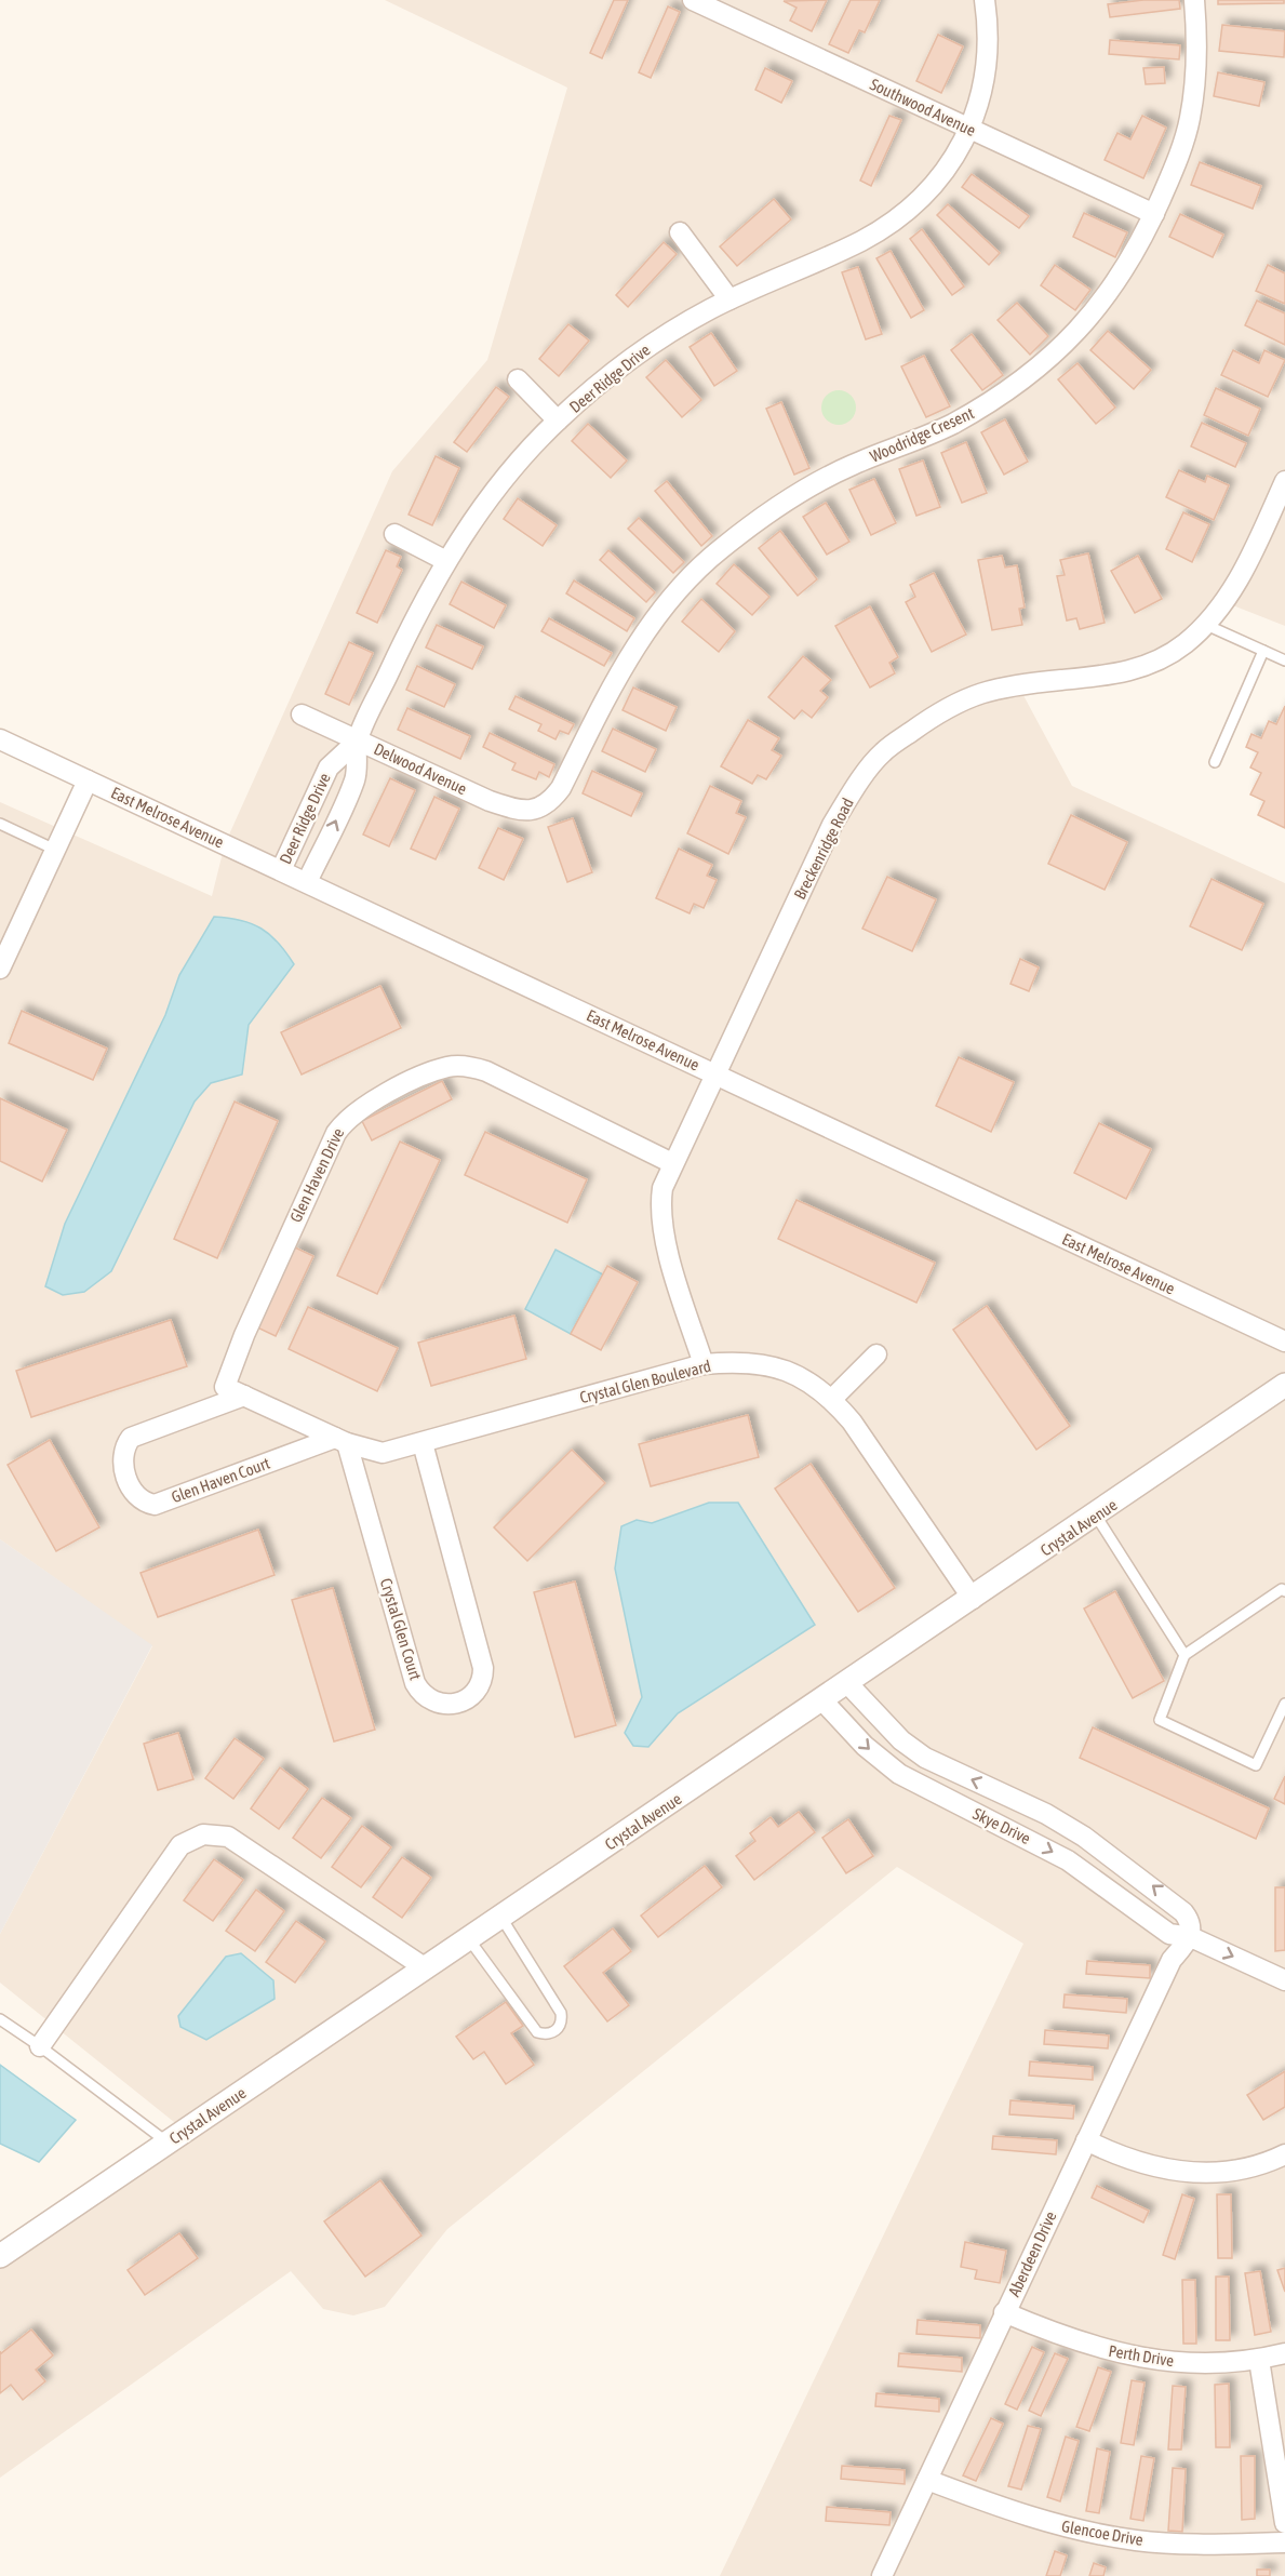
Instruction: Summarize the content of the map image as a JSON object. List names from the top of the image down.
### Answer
{
  "streets": {
    "street": [
      "Southwood Avenue",
      "Deer Ridge Drive",
      "Woodridge Cresent",
      "Delwood Avenue",
      "East Melrose Avenue",
      "Breckenridge Road",
      "Glen Haven Drive",
      "Crystal Glen Boulevard",
      "Glen Haven Court",
      "Crystal Avenue",
      "Crystal Glen Court",
      "Skye Drive",
      "Aberdeen Drive",
      "Perth Drive",
      "Glencoe Drive"
    ]
  },
  "crossings": [
    ["Southwood Avenue", "Deer Ridge Drive"],
    ["Southwood Avenue", "Woodridge Cresent"],
    ["Deer Ridge Drive", "Delwood Avenue"],
    ["Deer Ridge Drive", "East Melrose Avenue"],
    ["Woodridge Cresent", "Delwood Avenue"],
    ["East Melrose Avenue", "Breckenridge Road"],
    ["Breckenridge Road", "Glen Haven Drive"],
    ["Breckenridge Road", "Crystal Glen Boulevard"],
    ["Glen Haven Drive", "Crystal Glen Boulevard"],
    ["Crystal Glen Boulevard", "Glen Haven Court"],
    ["Crystal Glen Boulevard", "Crystal Avenue"],
    ["Crystal Glen Boulevard", "Crystal Glen Court"],
    ["Glen Haven Court", "Crystal Glen Court"],
    ["Crystal Avenue", "Skye Drive"],
    ["Skye Drive", "Aberdeen Drive"],
    ["Aberdeen Drive", "Perth Drive"],
    ["Aberdeen Drive", "Glencoe Drive"]
  ]
}
